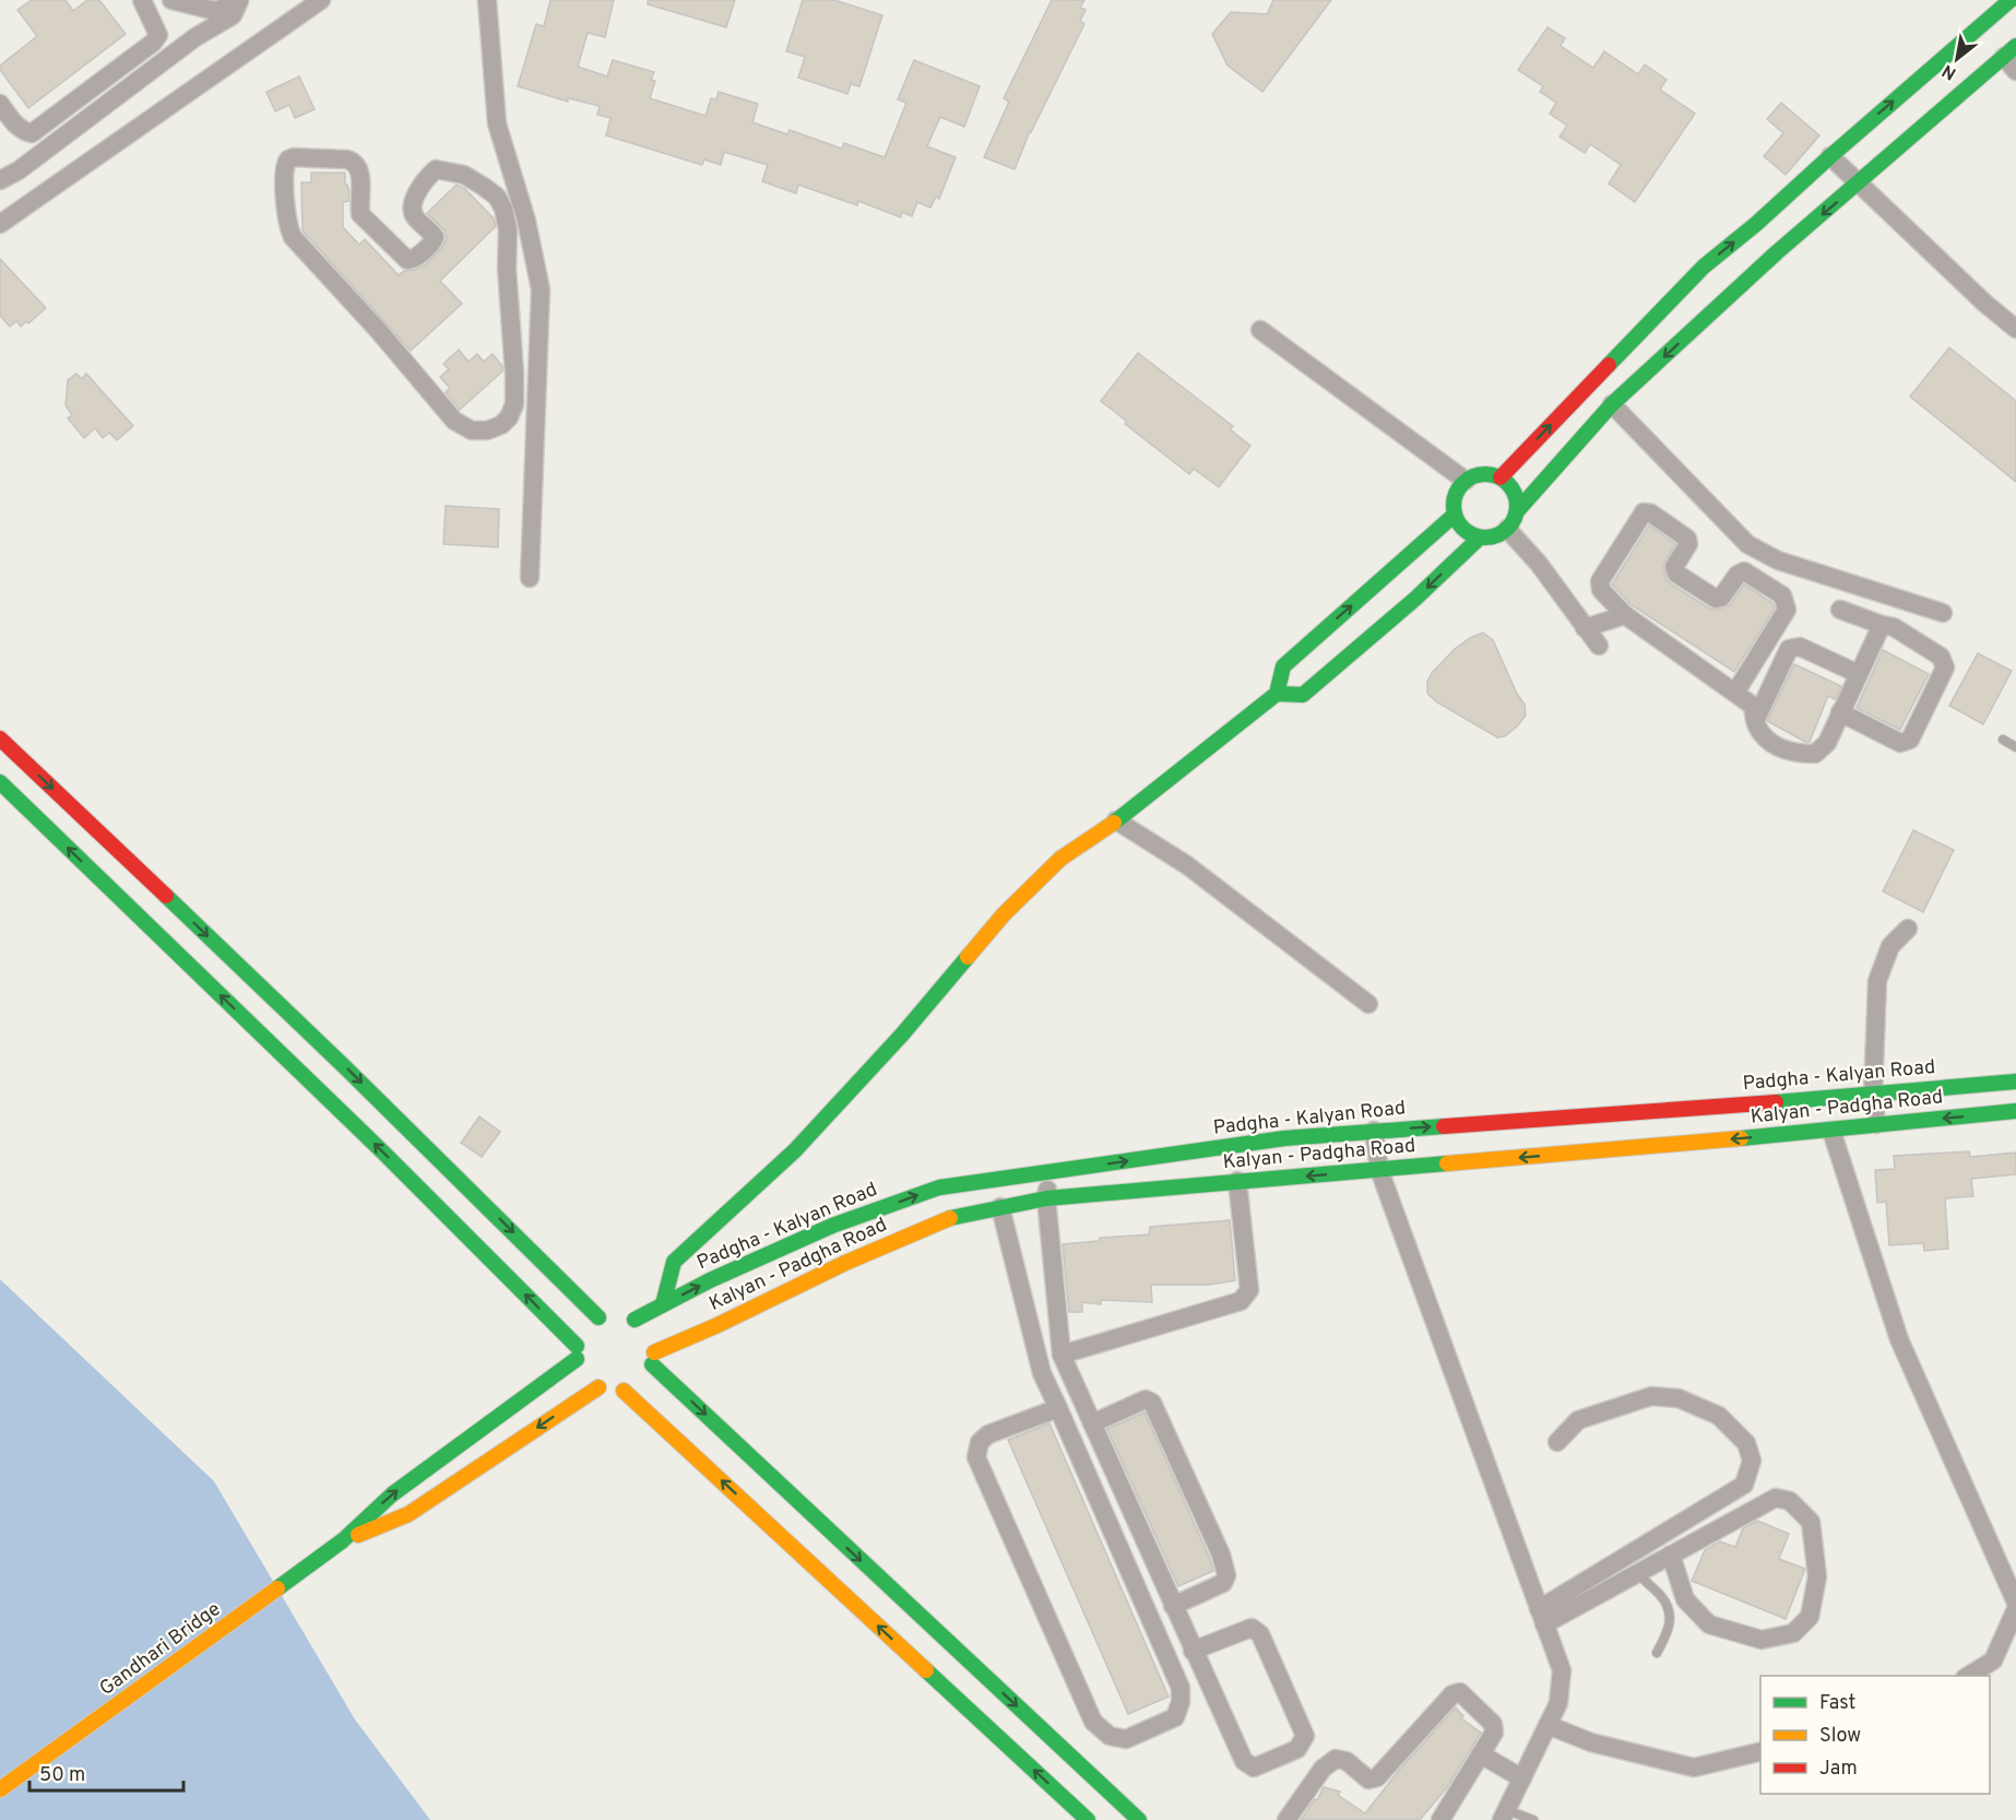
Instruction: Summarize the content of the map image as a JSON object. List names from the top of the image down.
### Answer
{
  "streets": {
    "street": ["Padgha - Kalyan Road", "Kalyan - Padgha Road", "Gandhari Bridge"]
  },
  "crossings": [
    ["Padgha - Kalyan Road", "Kalyan - Padgha Road"],
    ["Padgha - Kalyan Road", "Gandhari Bridge"],
    ["Kalyan - Padgha Road", "Gandhari Bridge"]
  ],
  "one_way": ["Padgha - Kalyan Road", "Kalyan - Padgha Road"],
  "legend": ["Fast", "Slow", "Jam"],
  "scale_bar": "50 m",
  "north": "bottom left"
}
